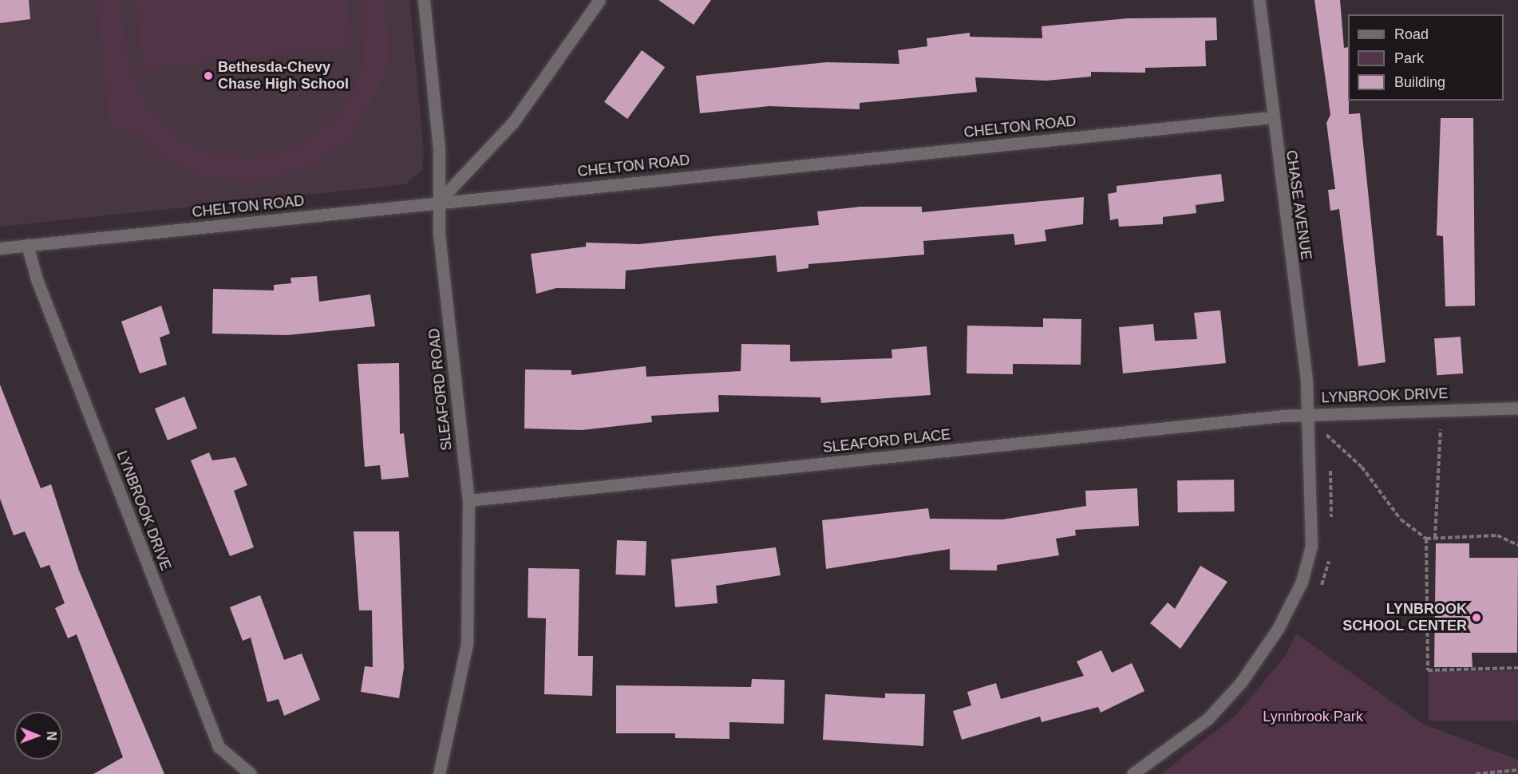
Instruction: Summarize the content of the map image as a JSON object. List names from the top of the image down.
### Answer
{
  "streets": {
    "street": [
      "CHELTON ROAD",
      "CHASE AVENUE",
      "SLEAFORD ROAD",
      "LYNBROOK DRIVE",
      "SLEAFORD PLACE"
    ]
  },
  "crossings": [
    ["CHELTON ROAD", "CHASE AVENUE"],
    ["CHELTON ROAD", "SLEAFORD ROAD"],
    ["CHELTON ROAD", "LYNBROOK DRIVE"],
    ["CHASE AVENUE", "LYNBROOK DRIVE"],
    ["CHASE AVENUE", "SLEAFORD PLACE"],
    ["SLEAFORD ROAD", "SLEAFORD PLACE"],
    ["LYNBROOK DRIVE", "SLEAFORD PLACE"]
  ],
  "parks": ["Lynnbrook Park"],
  "places": ["Bethesda-Chevy Chase High School", "LYNBROOK SCHOOL CENTER"],
  "legend": ["Road", "Park", "Building"],
  "north": "right"
}
